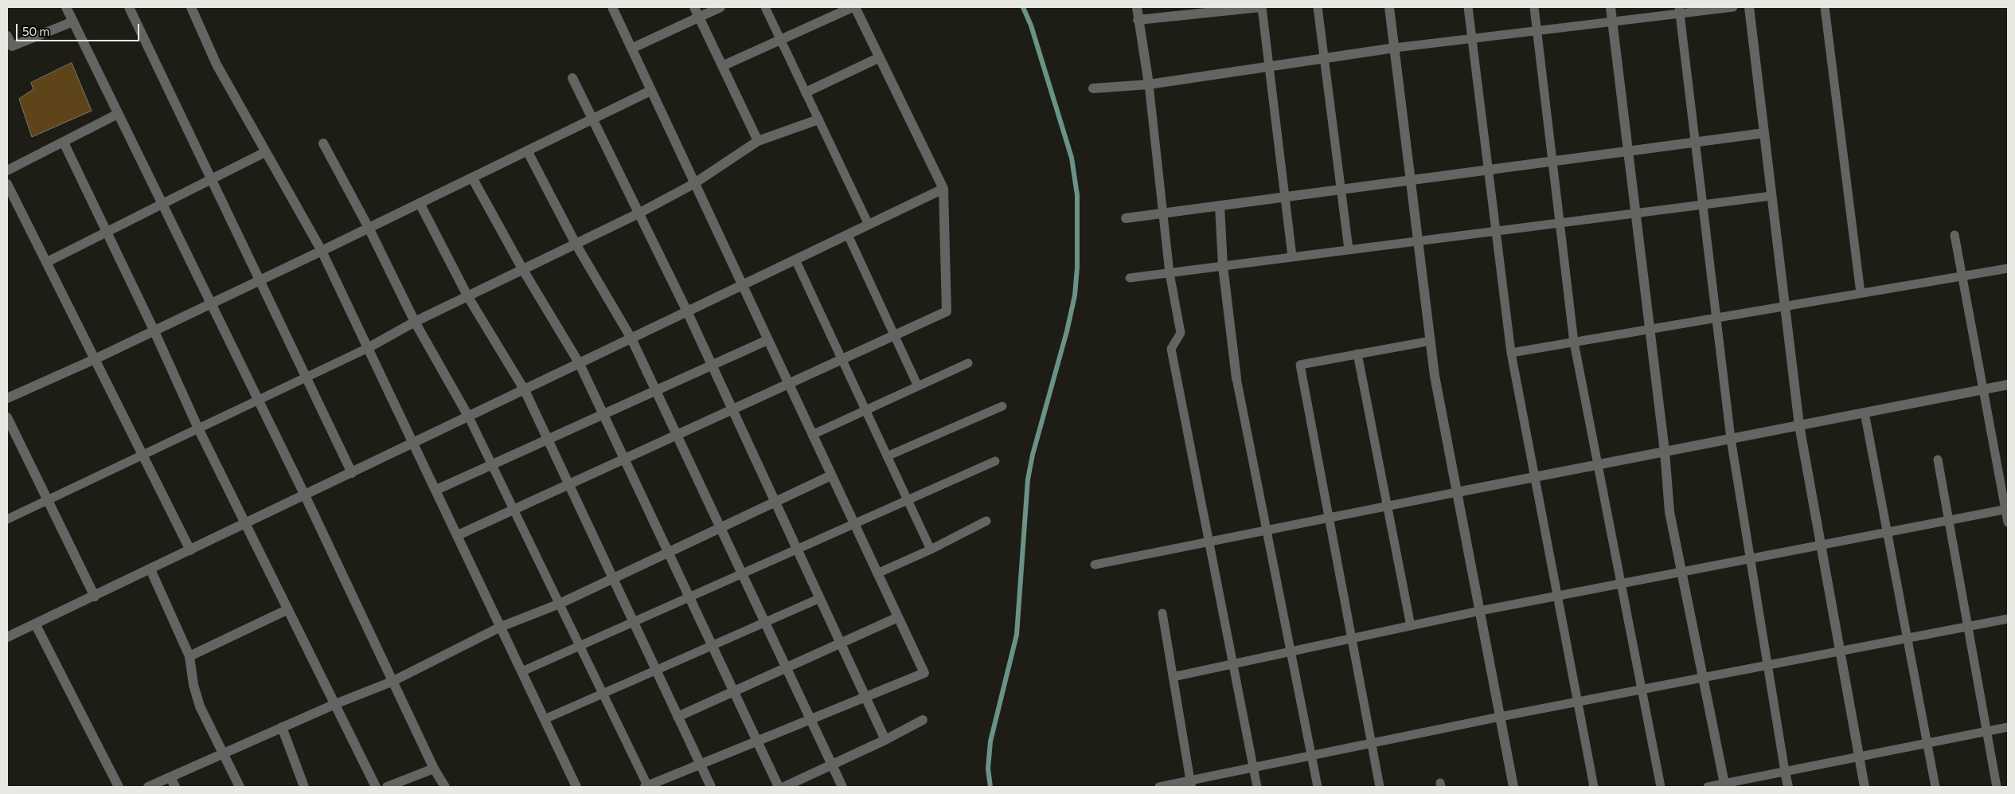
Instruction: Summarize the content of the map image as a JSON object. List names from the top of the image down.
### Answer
{
  "scale_bar": "50 m"
}
